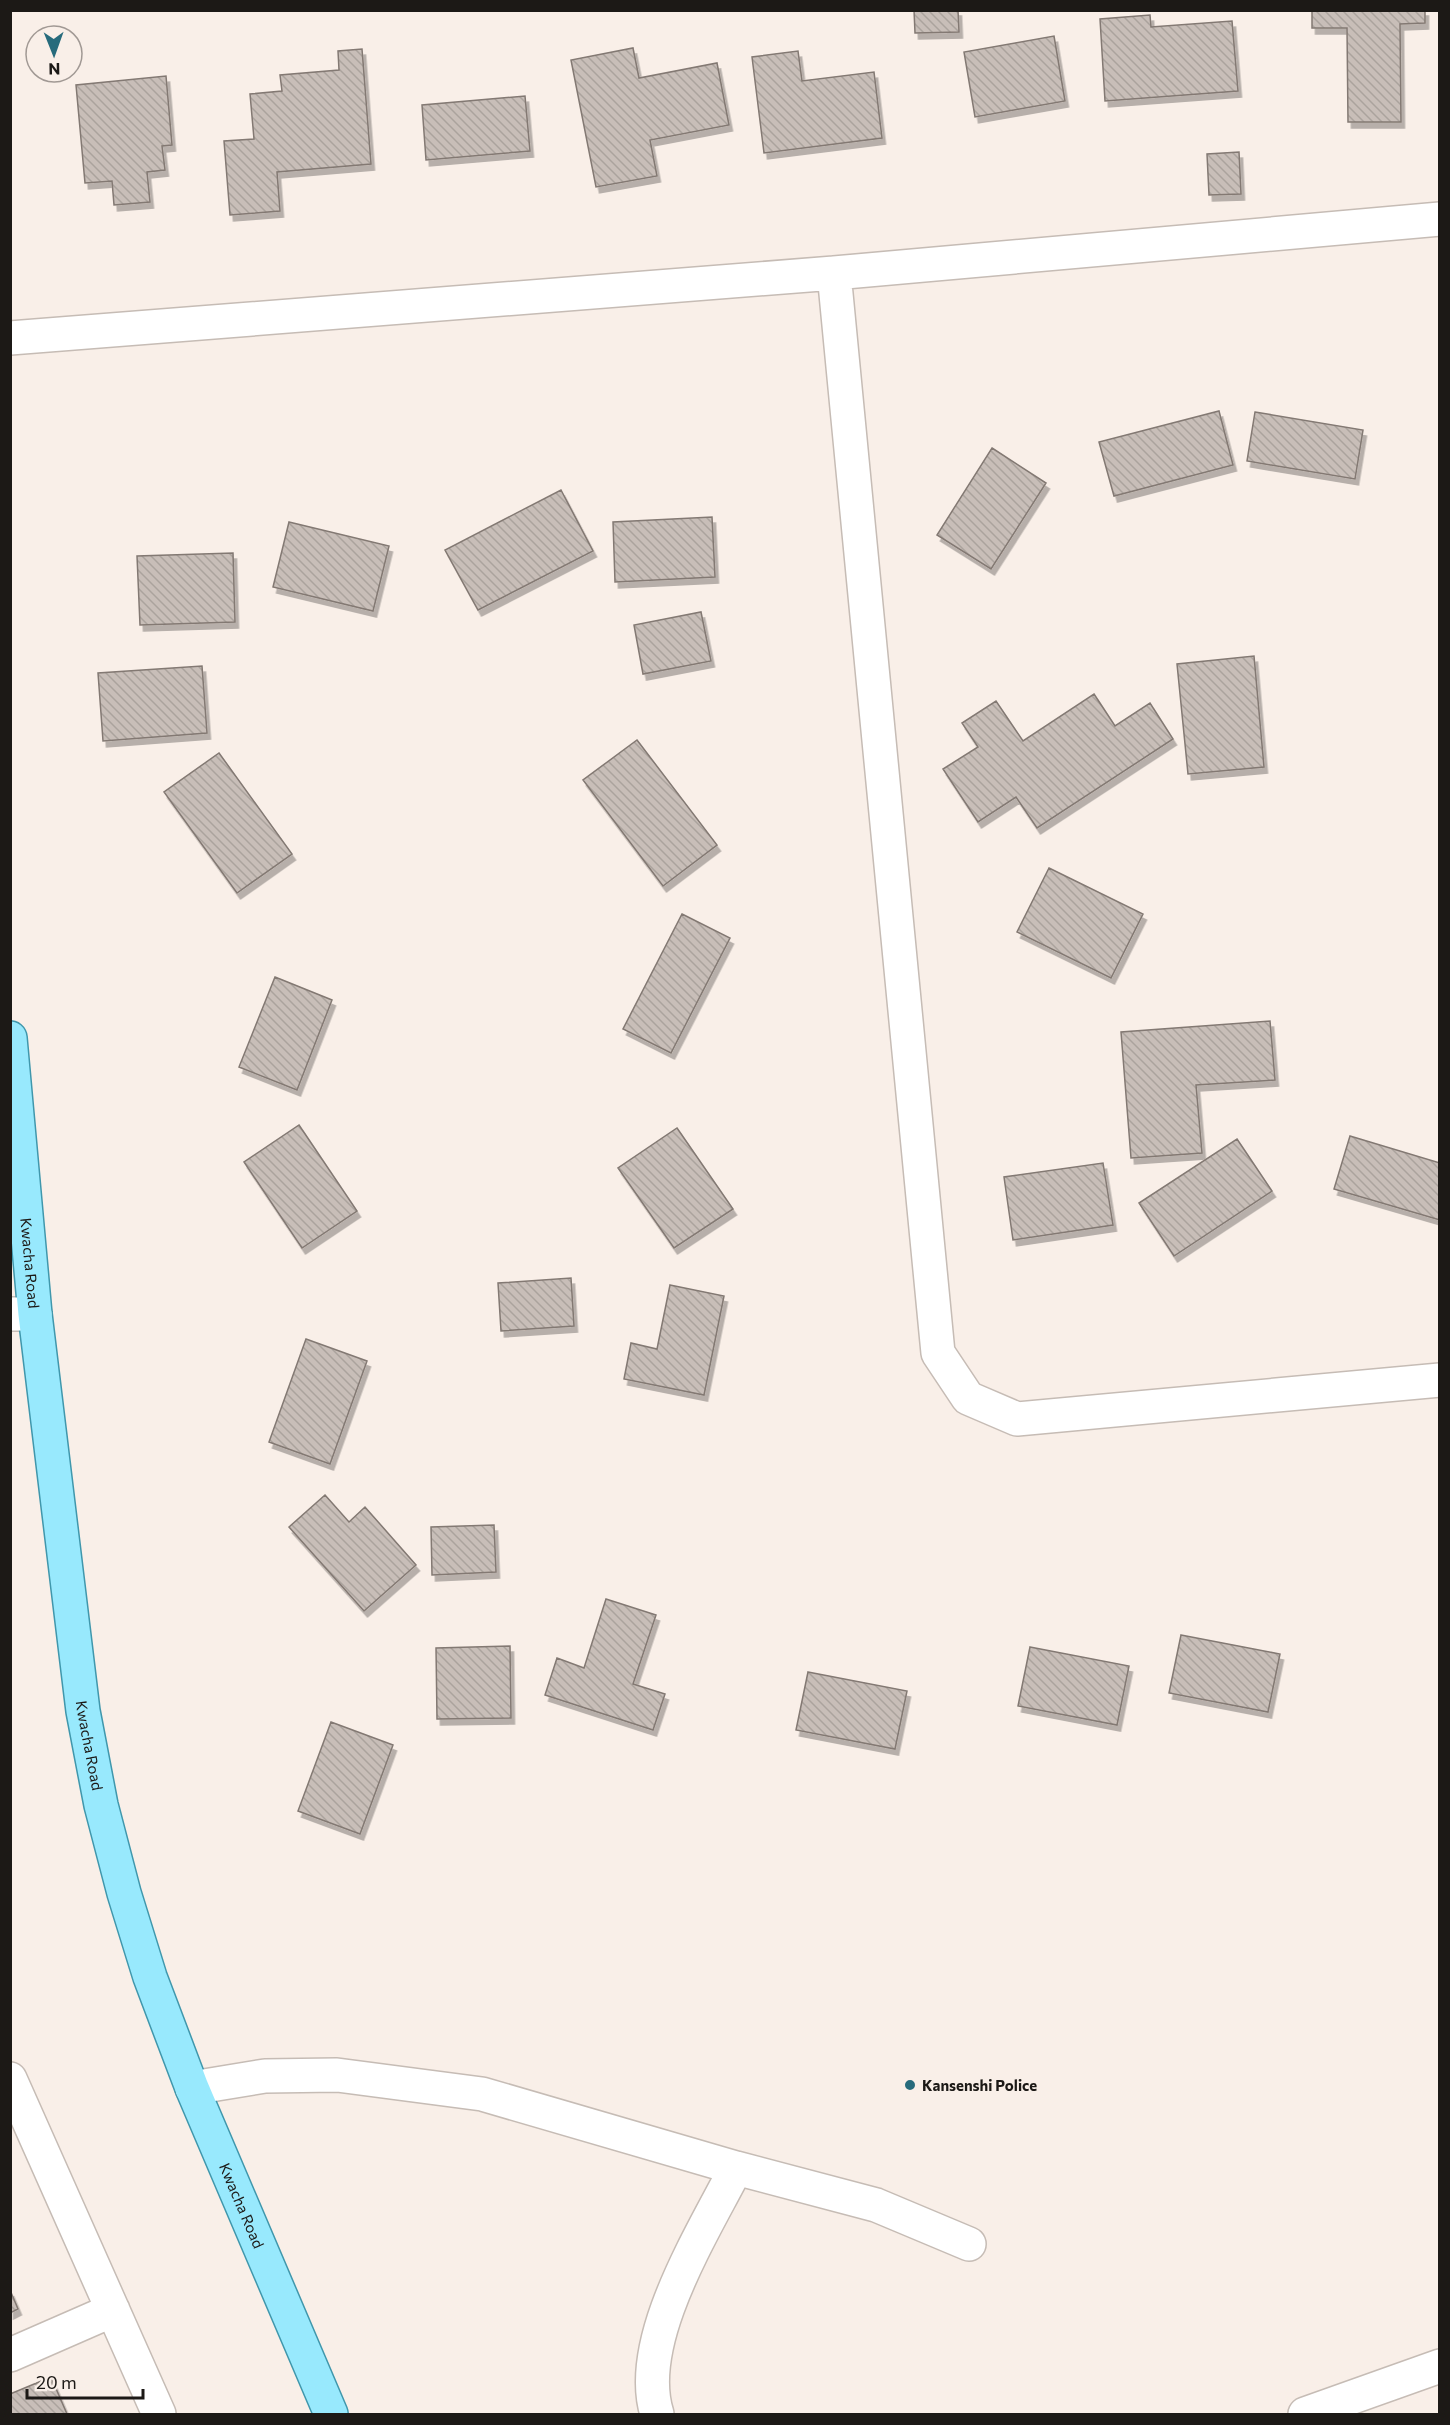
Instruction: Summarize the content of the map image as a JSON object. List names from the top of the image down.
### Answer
{
  "streets": {
    "main road": ["Kwacha Road"]
  },
  "places": ["Kansenshi Police"],
  "scale_bar": "20 m",
  "north": "bottom"
}
